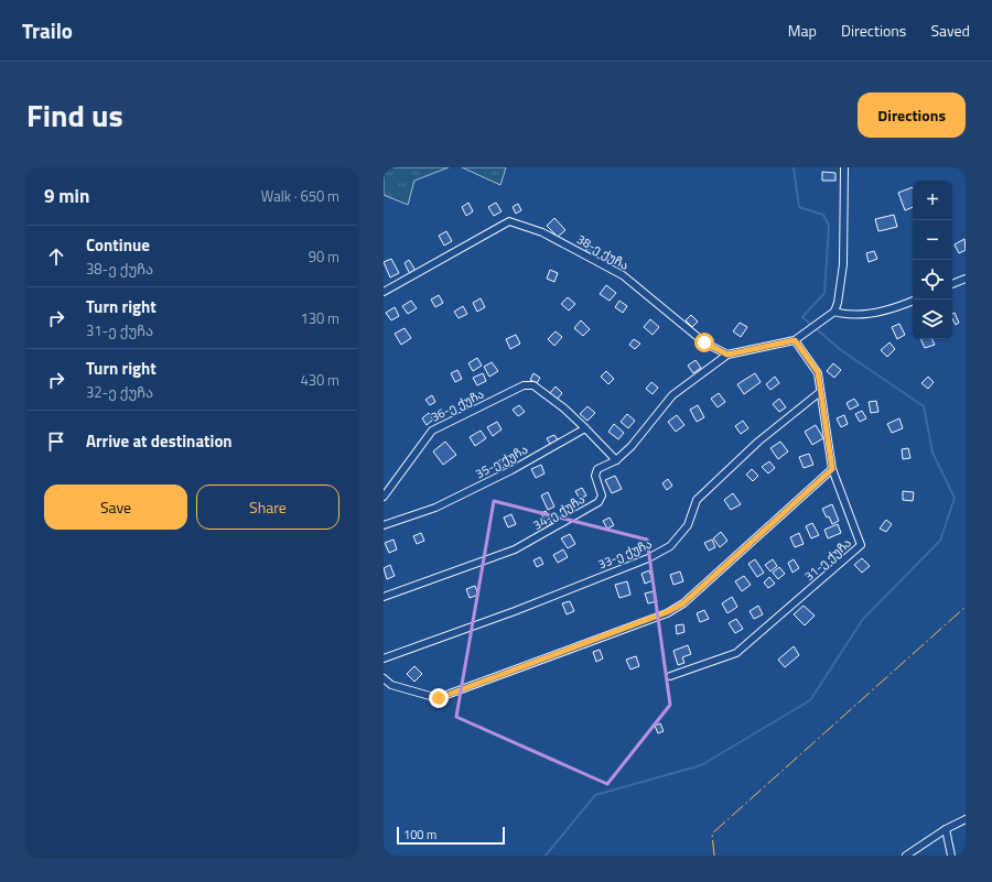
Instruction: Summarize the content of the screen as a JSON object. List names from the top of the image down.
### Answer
{
  "streets": {
    "street": [
      "38-ე ქუჩა",
      "36-ე ქუჩა",
      "35-ე ქუჩა",
      "34-ე ქუჩა",
      "33-ე ქუჩა",
      "31-ე ქუჩა"
    ]
  },
  "crossings": [
    ["38-ე ქუჩა", "34-ე ქუჩა"],
    ["36-ე ქუჩა", "35-ე ქუჩა"],
    ["33-ე ქუჩა", "31-ე ქუჩა"]
  ],
  "scale_bar": "100 m",
  "page": {
    "header": "Trailo",
    "nav": ["Map", "Directions", "Saved"],
    "title": "Find us",
    "buttons": [
      "Directions",
      ["Save", "Share"]
    ],
    "heading": ["9 min", "Walk · 650 m"],
    "map_buttons": ["+", "−"],
    "list": [
      ["Continue", "38-ე ქუჩა", "90 m"],
      ["Turn right", "31-ე ქუჩა", "130 m"],
      ["Turn right", "32-ე ქუჩა", "430 m"],
      "Arrive at destination"
    ],
    "scale": "100 m"
  }
}
